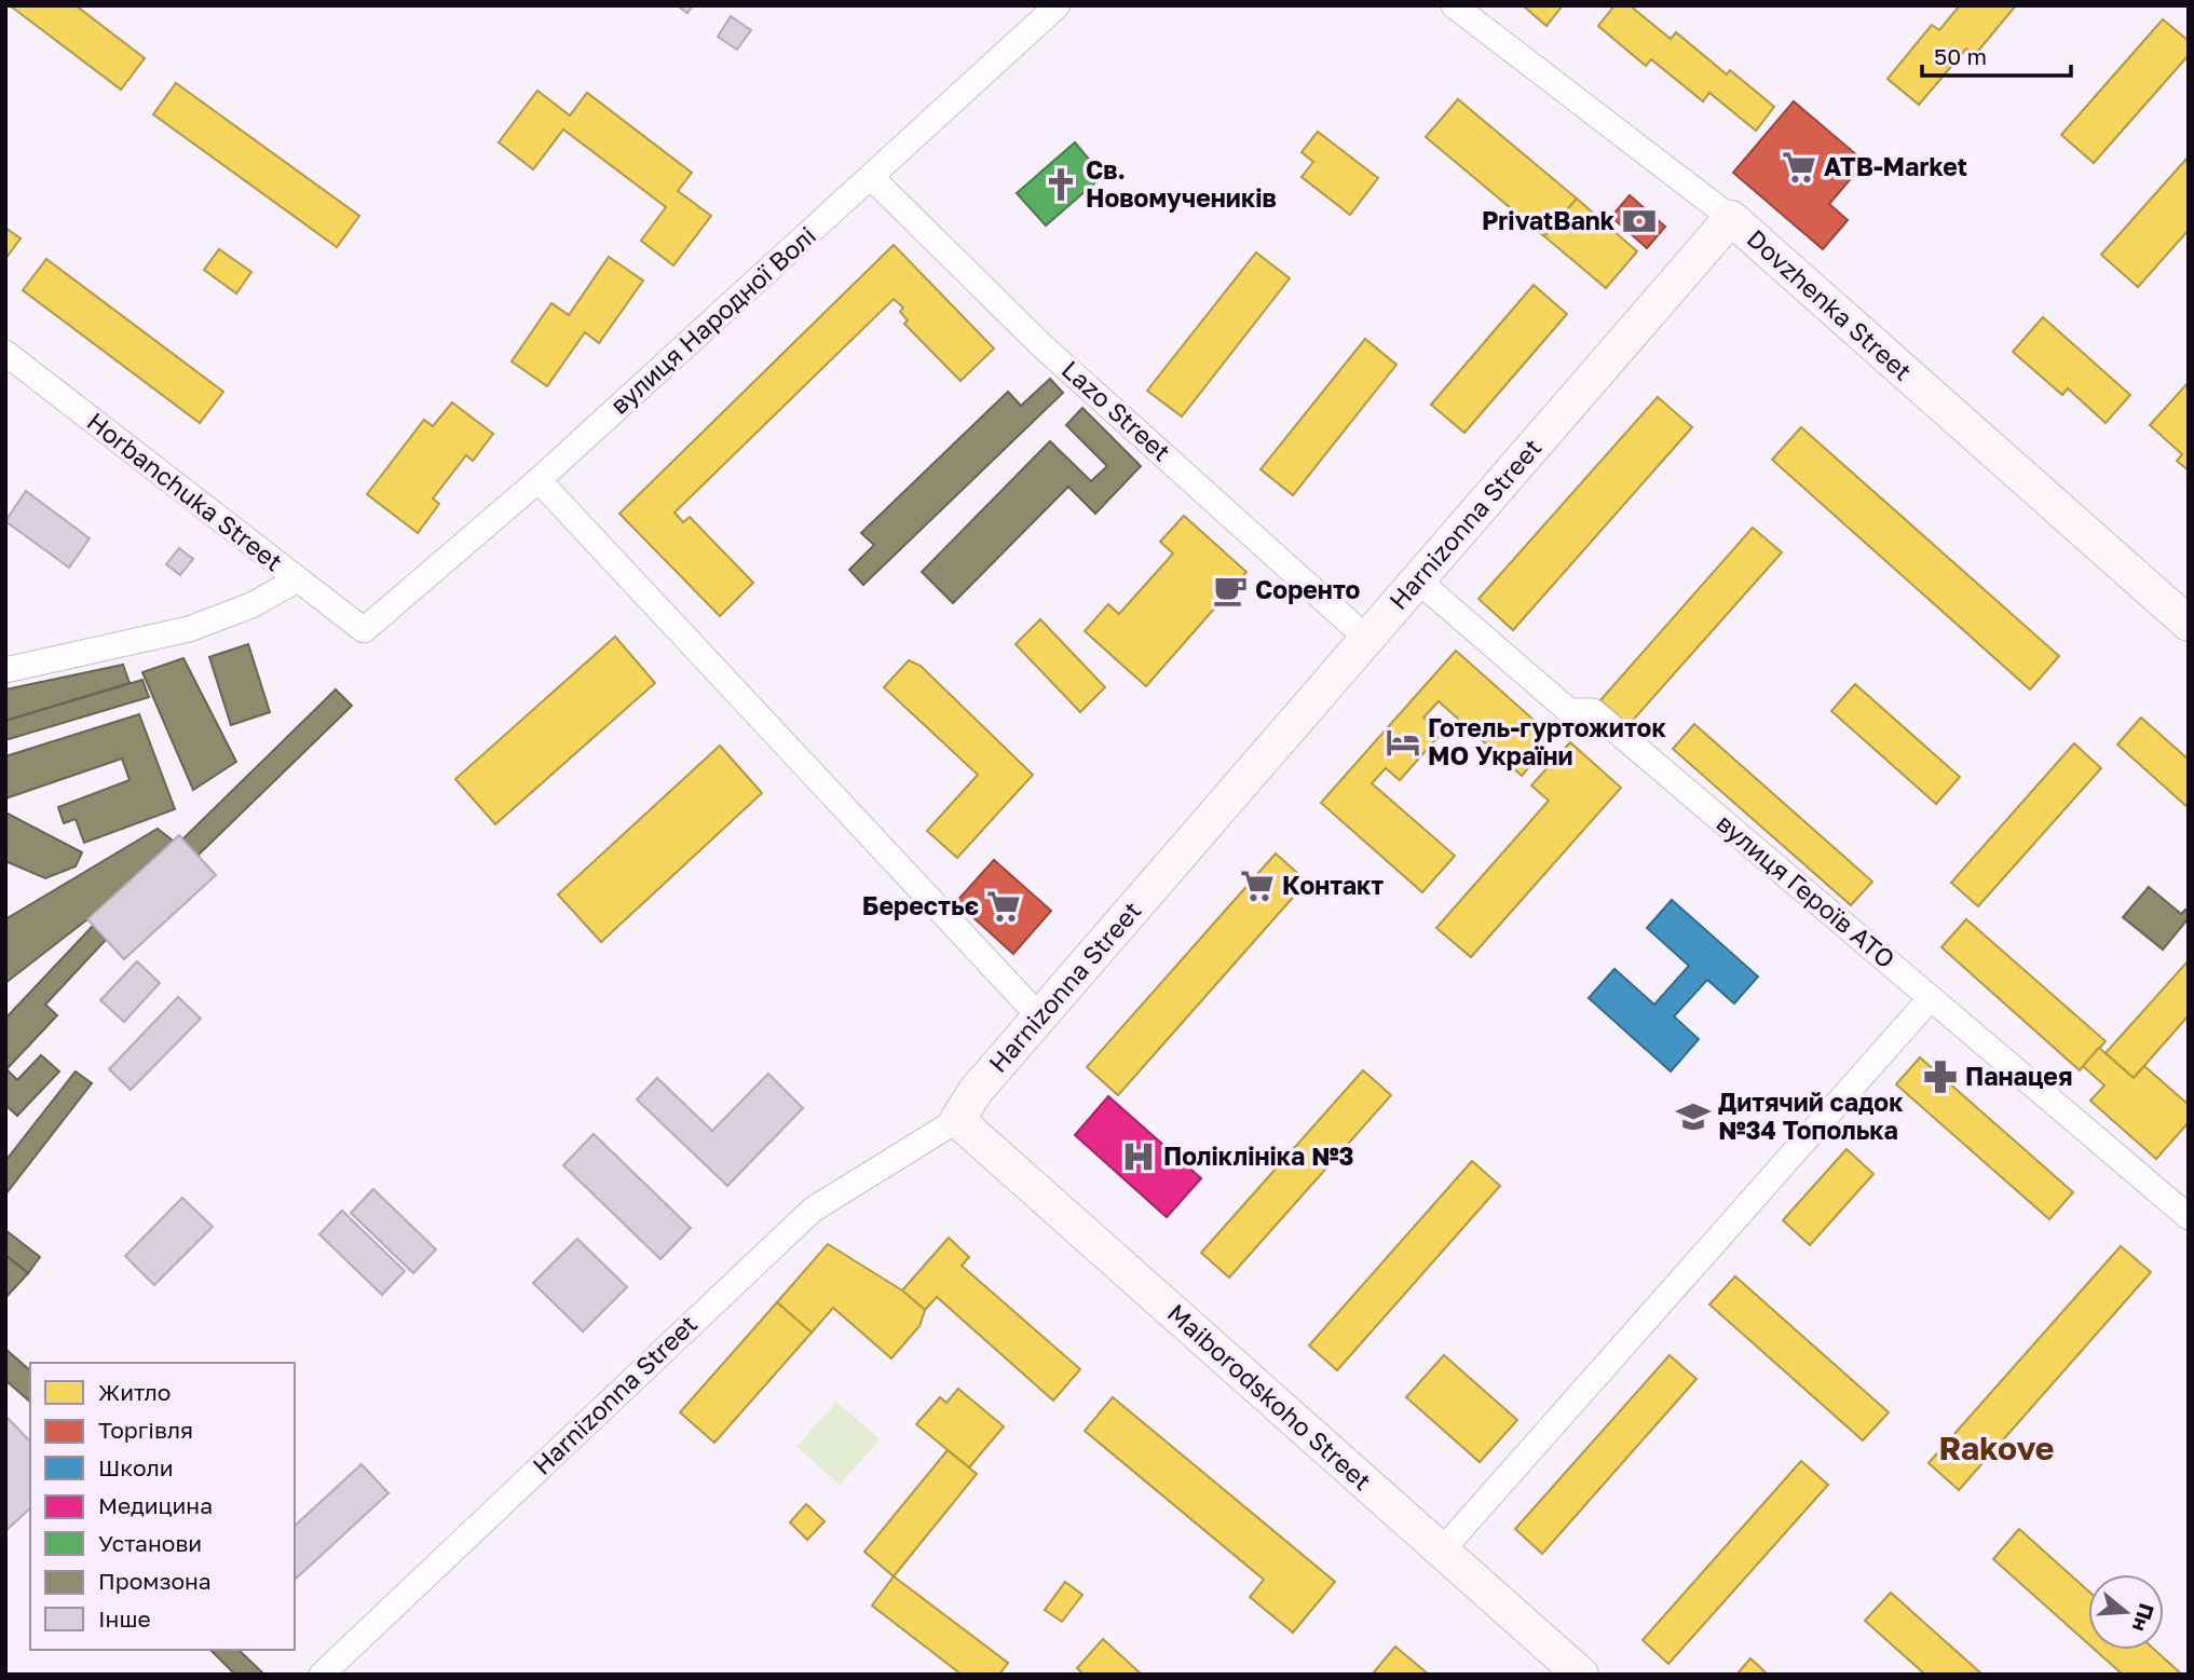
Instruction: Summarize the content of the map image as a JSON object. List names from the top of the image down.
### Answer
{
  "streets": {
    "street": [
      "Dovzhenka Street",
      "вулиця Народної Волі",
      "Lazo Street",
      "Horbanchuka Street",
      "Harnizonna Street",
      "вулиця Героїв АТО",
      "Maiborodskoho Street"
    ]
  },
  "crossings": [
    ["Dovzhenka Street", "Harnizonna Street"],
    ["вулиця Народної Волі", "Lazo Street"],
    ["вулиця Народної Волі", "Horbanchuka Street"],
    ["Lazo Street", "Harnizonna Street"],
    ["Harnizonna Street", "вулиця Героїв АТО"],
    ["Harnizonna Street", "Maiborodskoho Street"]
  ],
  "districts": ["Rakove"],
  "places": {
    "supermarket": ["ATB-Market", "Контакт", "Берестьє"],
    "church": ["Св. Новомучеників"],
    "bank": ["PrivatBank"],
    "cafe": ["Соренто"],
    "hotel": ["Готель-гуртожиток МО України"],
    "pharmacy": ["Панацея"],
    "school or university": ["Дитячий садок №34 Тополька"],
    "hospital": ["Поліклініка №3"]
  },
  "legend": [
    "Житло",
    "Торгівля",
    "Школи",
    "Медицина",
    "Установи",
    "Промзона",
    "Інше"
  ],
  "scale_bar": "50 m",
  "north": "right"
}
